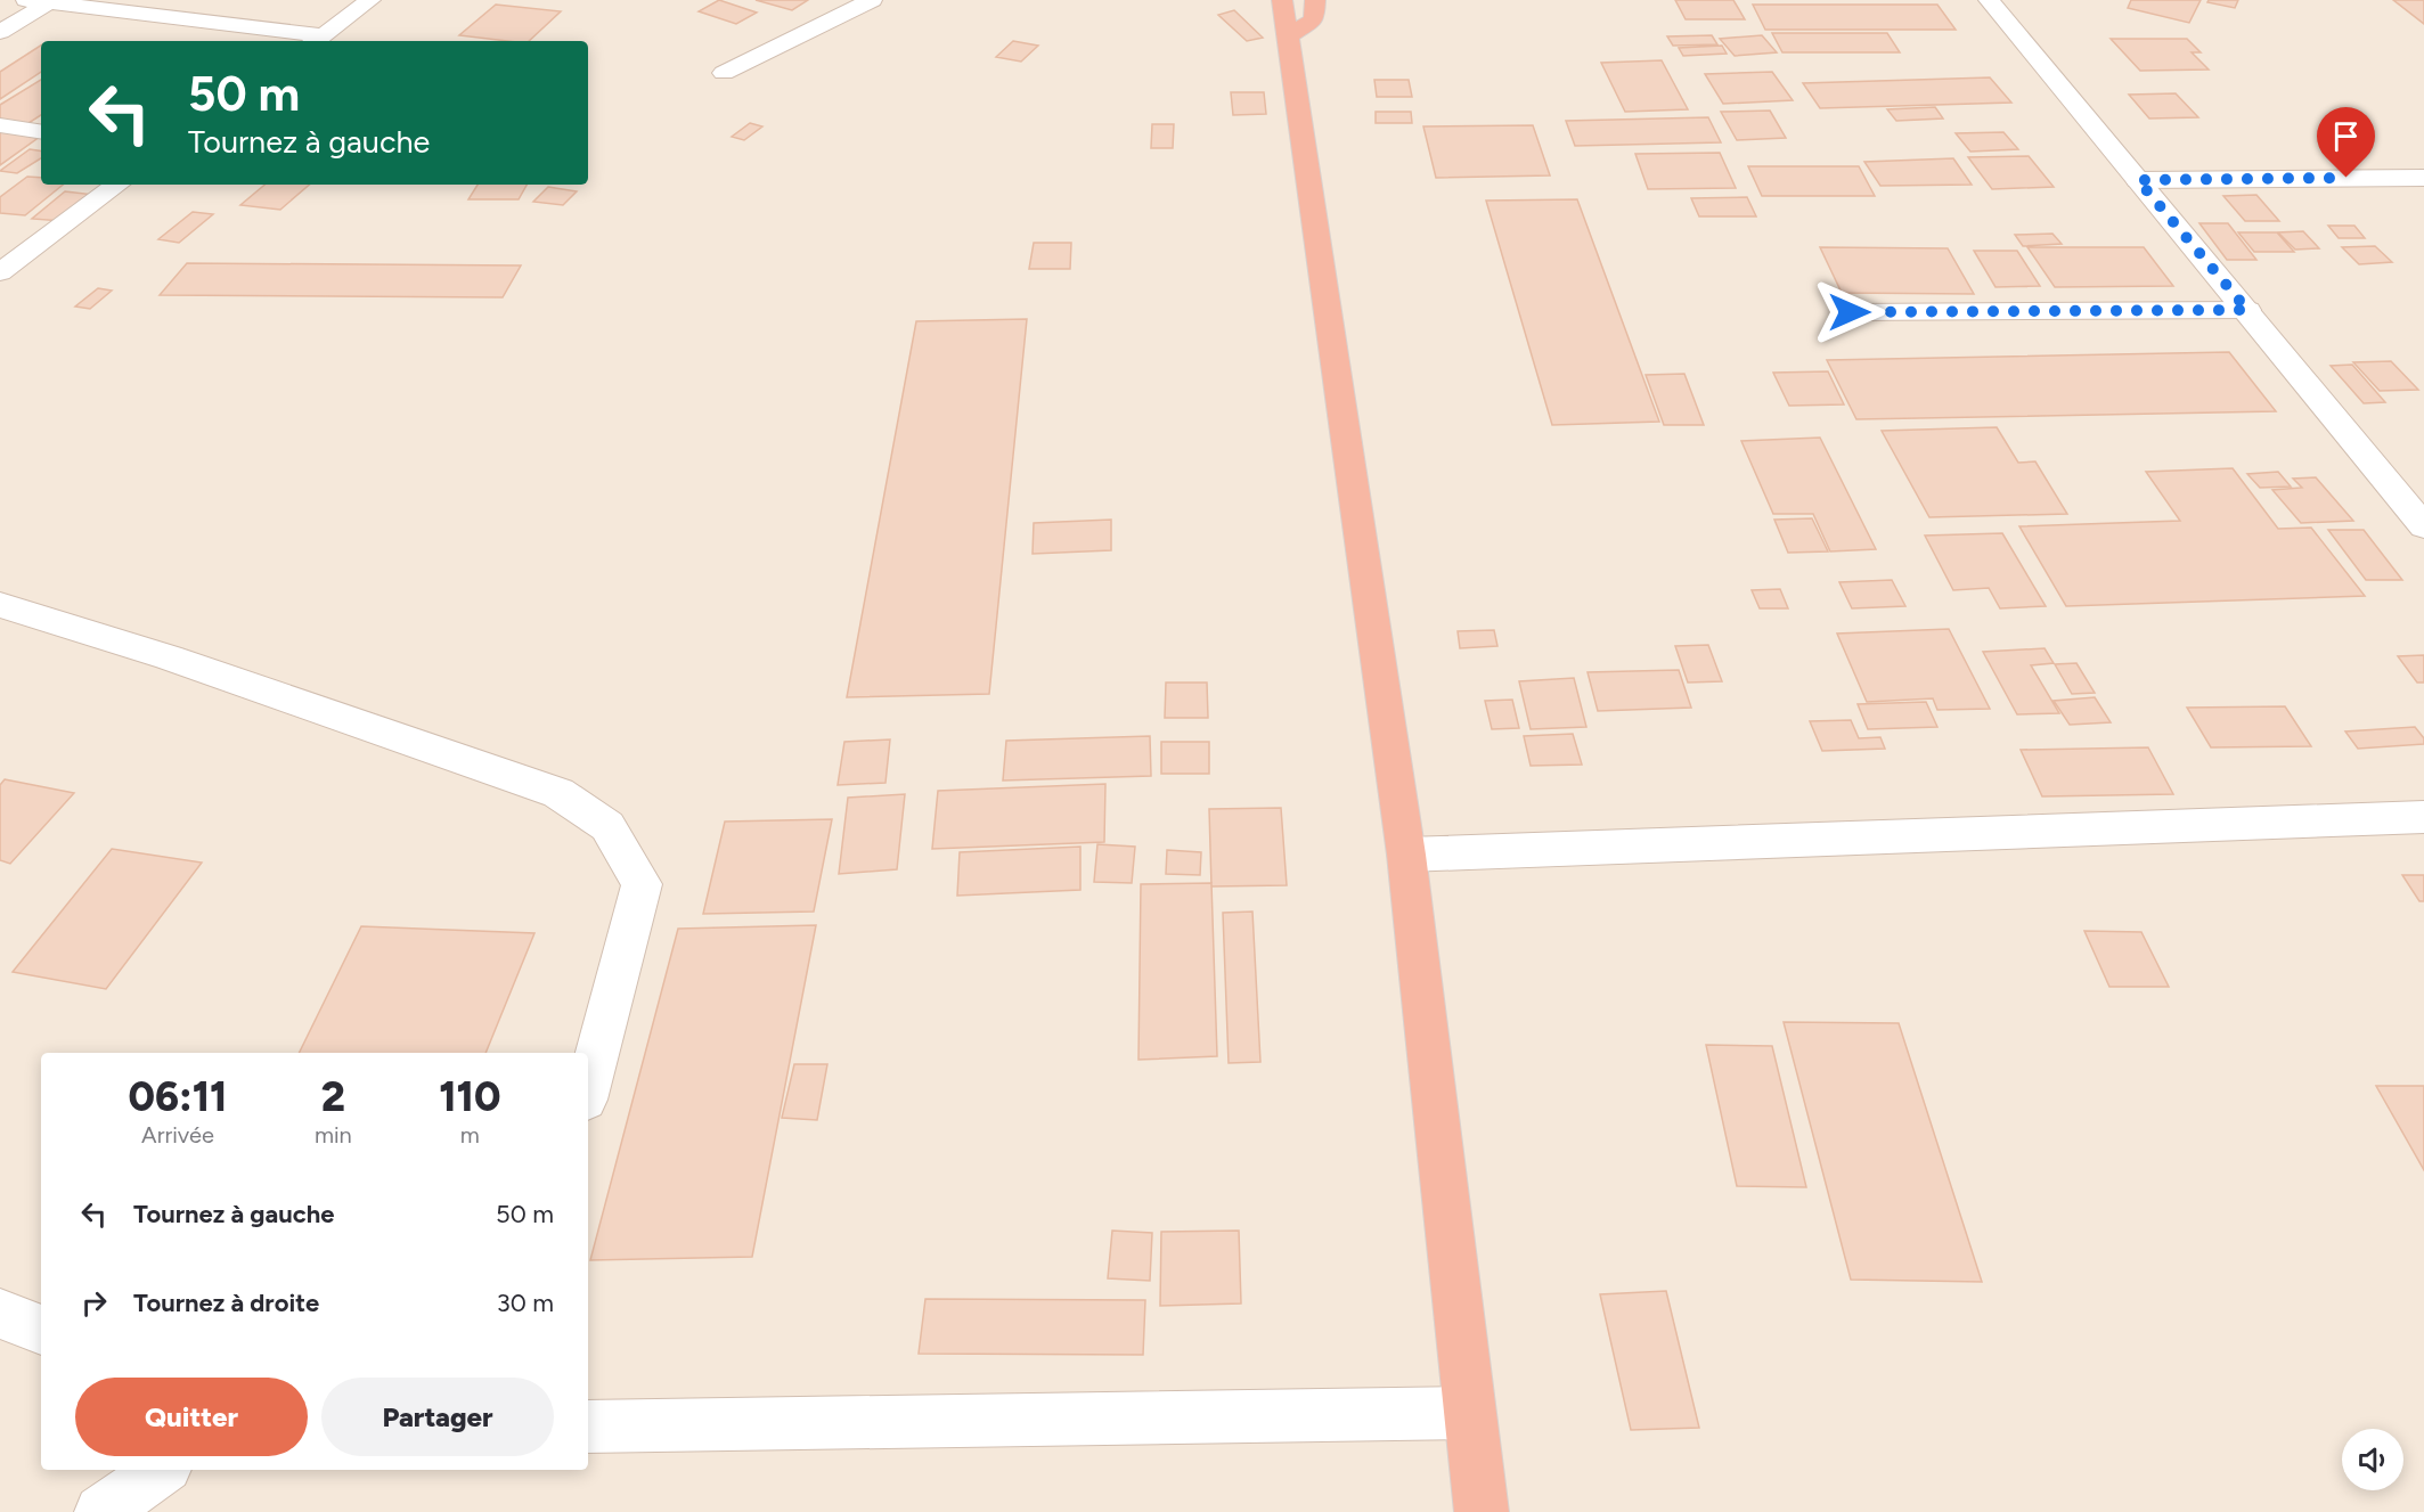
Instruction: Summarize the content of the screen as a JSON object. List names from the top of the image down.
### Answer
{
  "page": {
    "turn": ["50 m", "Tournez à gauche"],
    "eta": [
      "06:11",
      "Arrivée",
      "2",
      "min",
      "110",
      "m"
    ],
    "list": [
      {
        "name": "Tournez à gauche",
        "value": "50 m"
      },
      {
        "name": "Tournez à droite",
        "value": "30 m"
      }
    ],
    "buttons": ["Quitter", "Partager"]
  }
}
